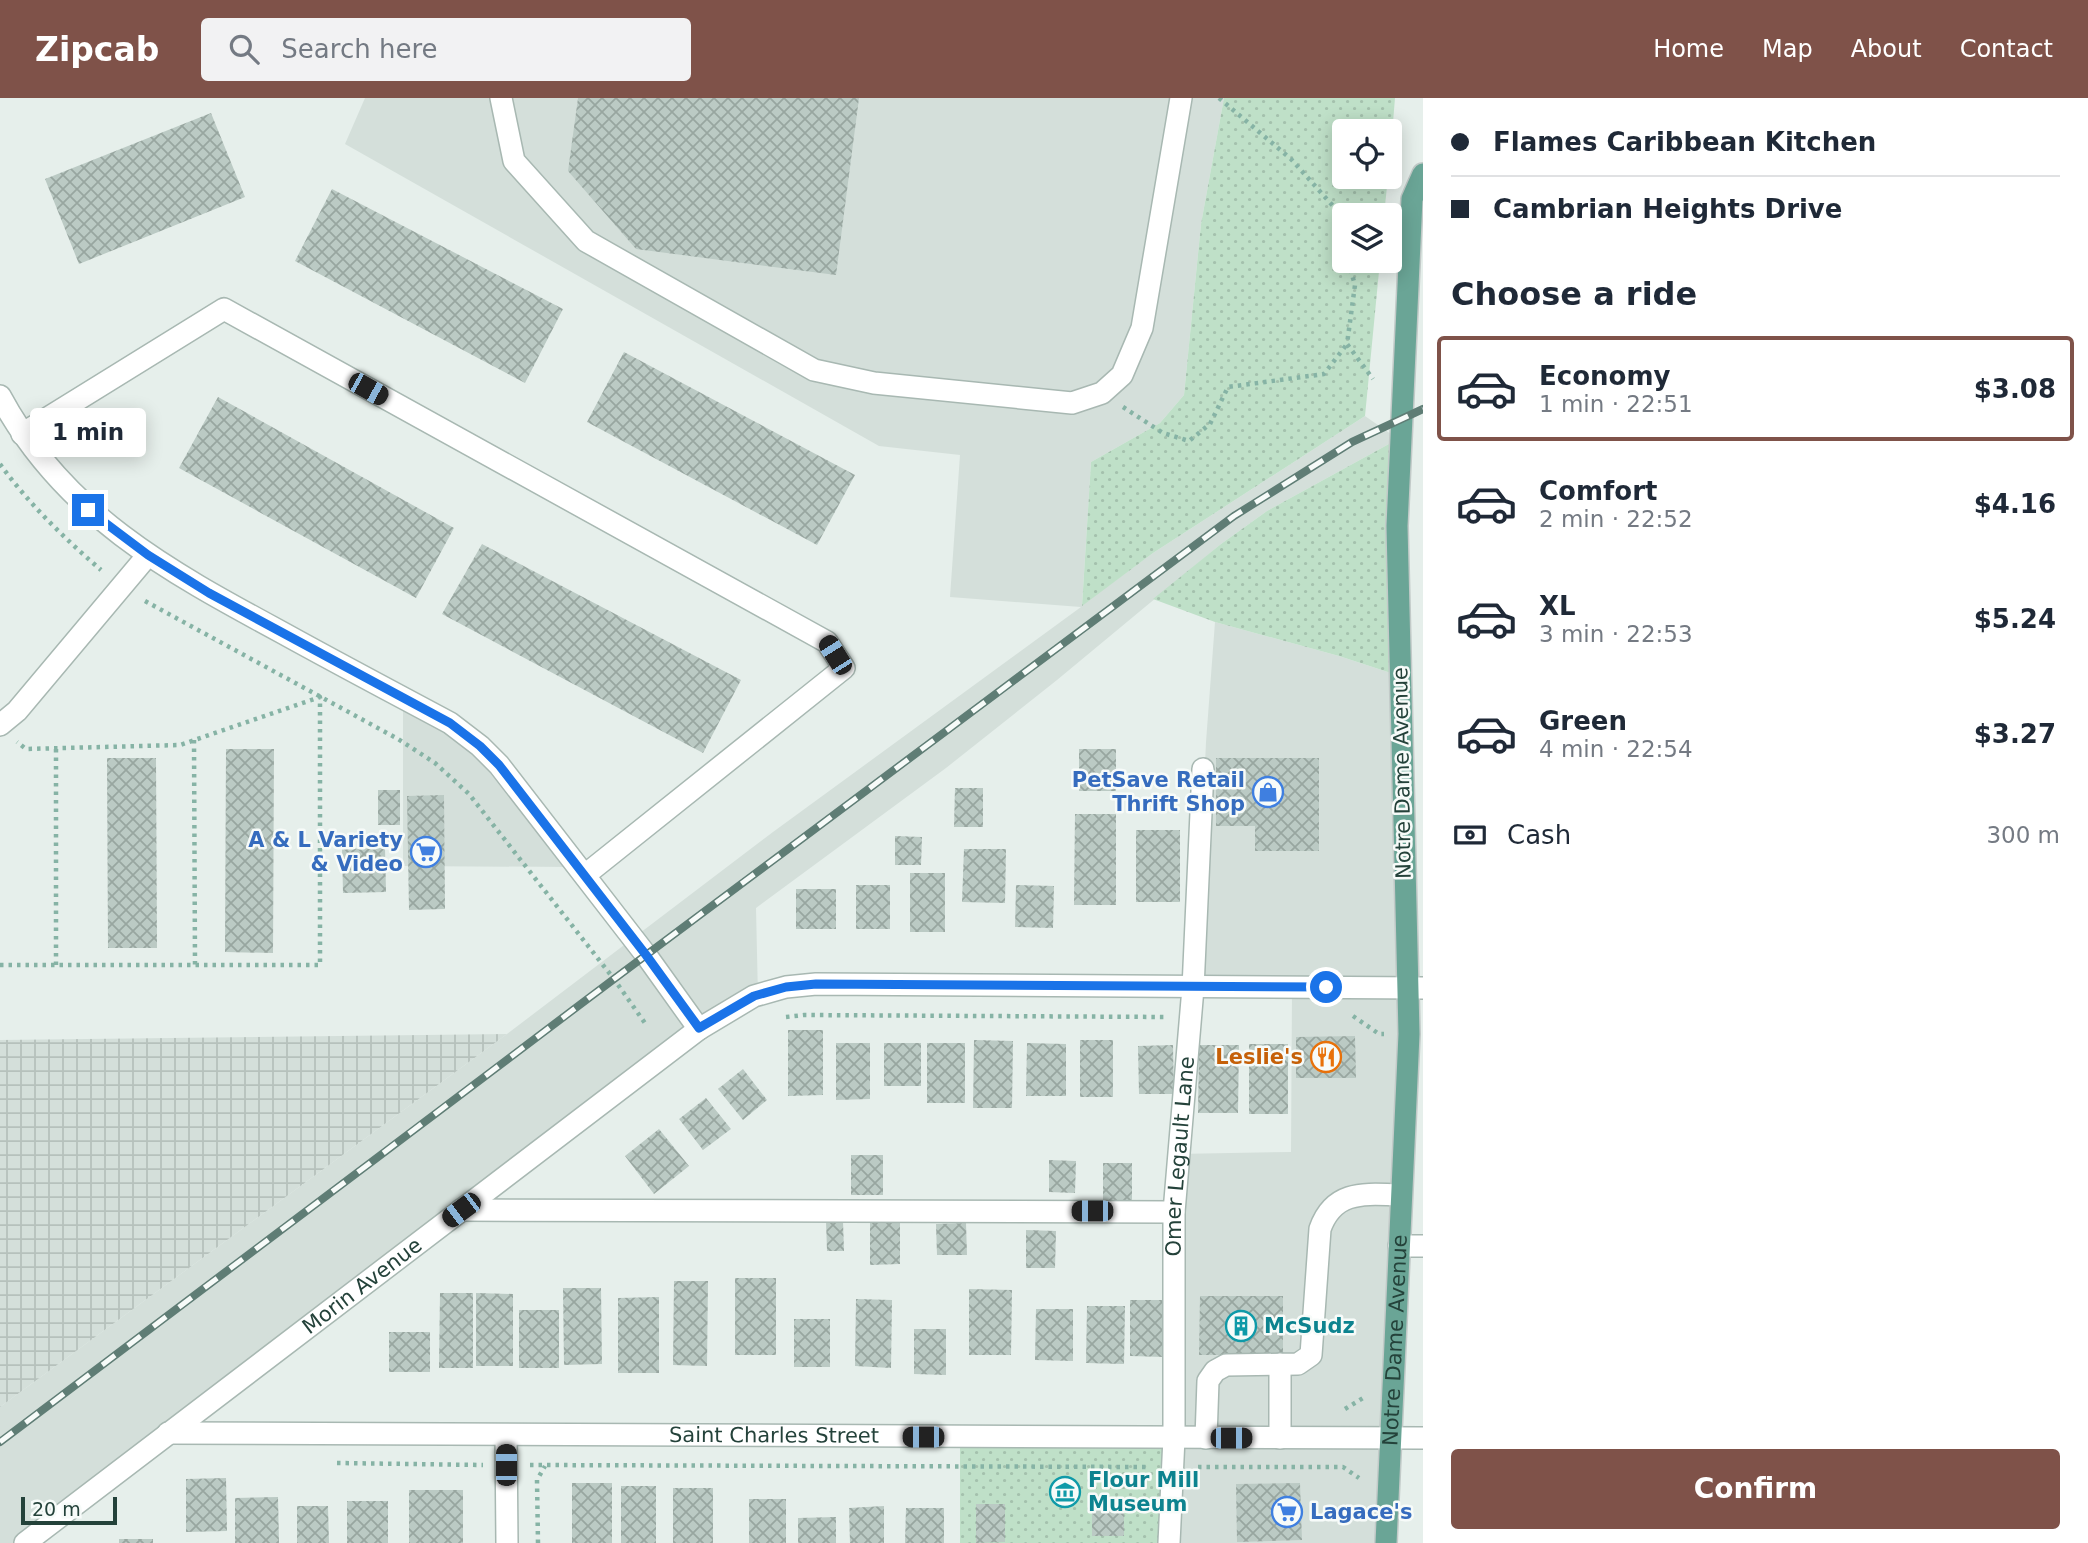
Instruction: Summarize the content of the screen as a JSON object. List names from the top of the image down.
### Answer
{
  "streets": {
    "main road": ["Notre Dame Avenue"],
    "street": ["Omer Legault Lane", "Morin Avenue", "Saint Charles Street"]
  },
  "crossings": [
    ["Notre Dame Avenue", "Morin Avenue"],
    ["Notre Dame Avenue", "Saint Charles Street"],
    ["Omer Legault Lane", "Morin Avenue"],
    ["Omer Legault Lane", "Saint Charles Street"],
    ["Morin Avenue", "Saint Charles Street"]
  ],
  "places": {
    "shop": ["PetSave Retail Thrift Shop"],
    "supermarket": ["A & L Variety & Video", "Lagace's"],
    "restaurant": ["Leslie's"],
    "building": ["McSudz"],
    "museum": ["Flour Mill Museum"]
  },
  "scale_bar": "20 m",
  "page": {
    "header": "Zipcab",
    "search": "Search here",
    "nav": [
      "Home",
      "Map",
      "About",
      "Contact"
    ],
    "banner": ["Flames Caribbean Kitchen", "Cambrian Heights Drive"],
    "heading": "Choose a ride",
    "list": [
      {
        "name": "Economy",
        "note": "1 min · 22:51",
        "value": "$3.08"
      },
      {
        "name": "Comfort",
        "note": "2 min · 22:52",
        "value": "$4.16"
      },
      {
        "name": "XL",
        "note": "3 min · 22:53",
        "value": "$5.24"
      },
      {
        "name": "Green",
        "note": "4 min · 22:54",
        "value": "$3.27"
      }
    ],
    "bubble": "1 min",
    "pay": ["Cash", "300 m"],
    "buttons": "Confirm",
    "scale": "20 m"
  }
}
